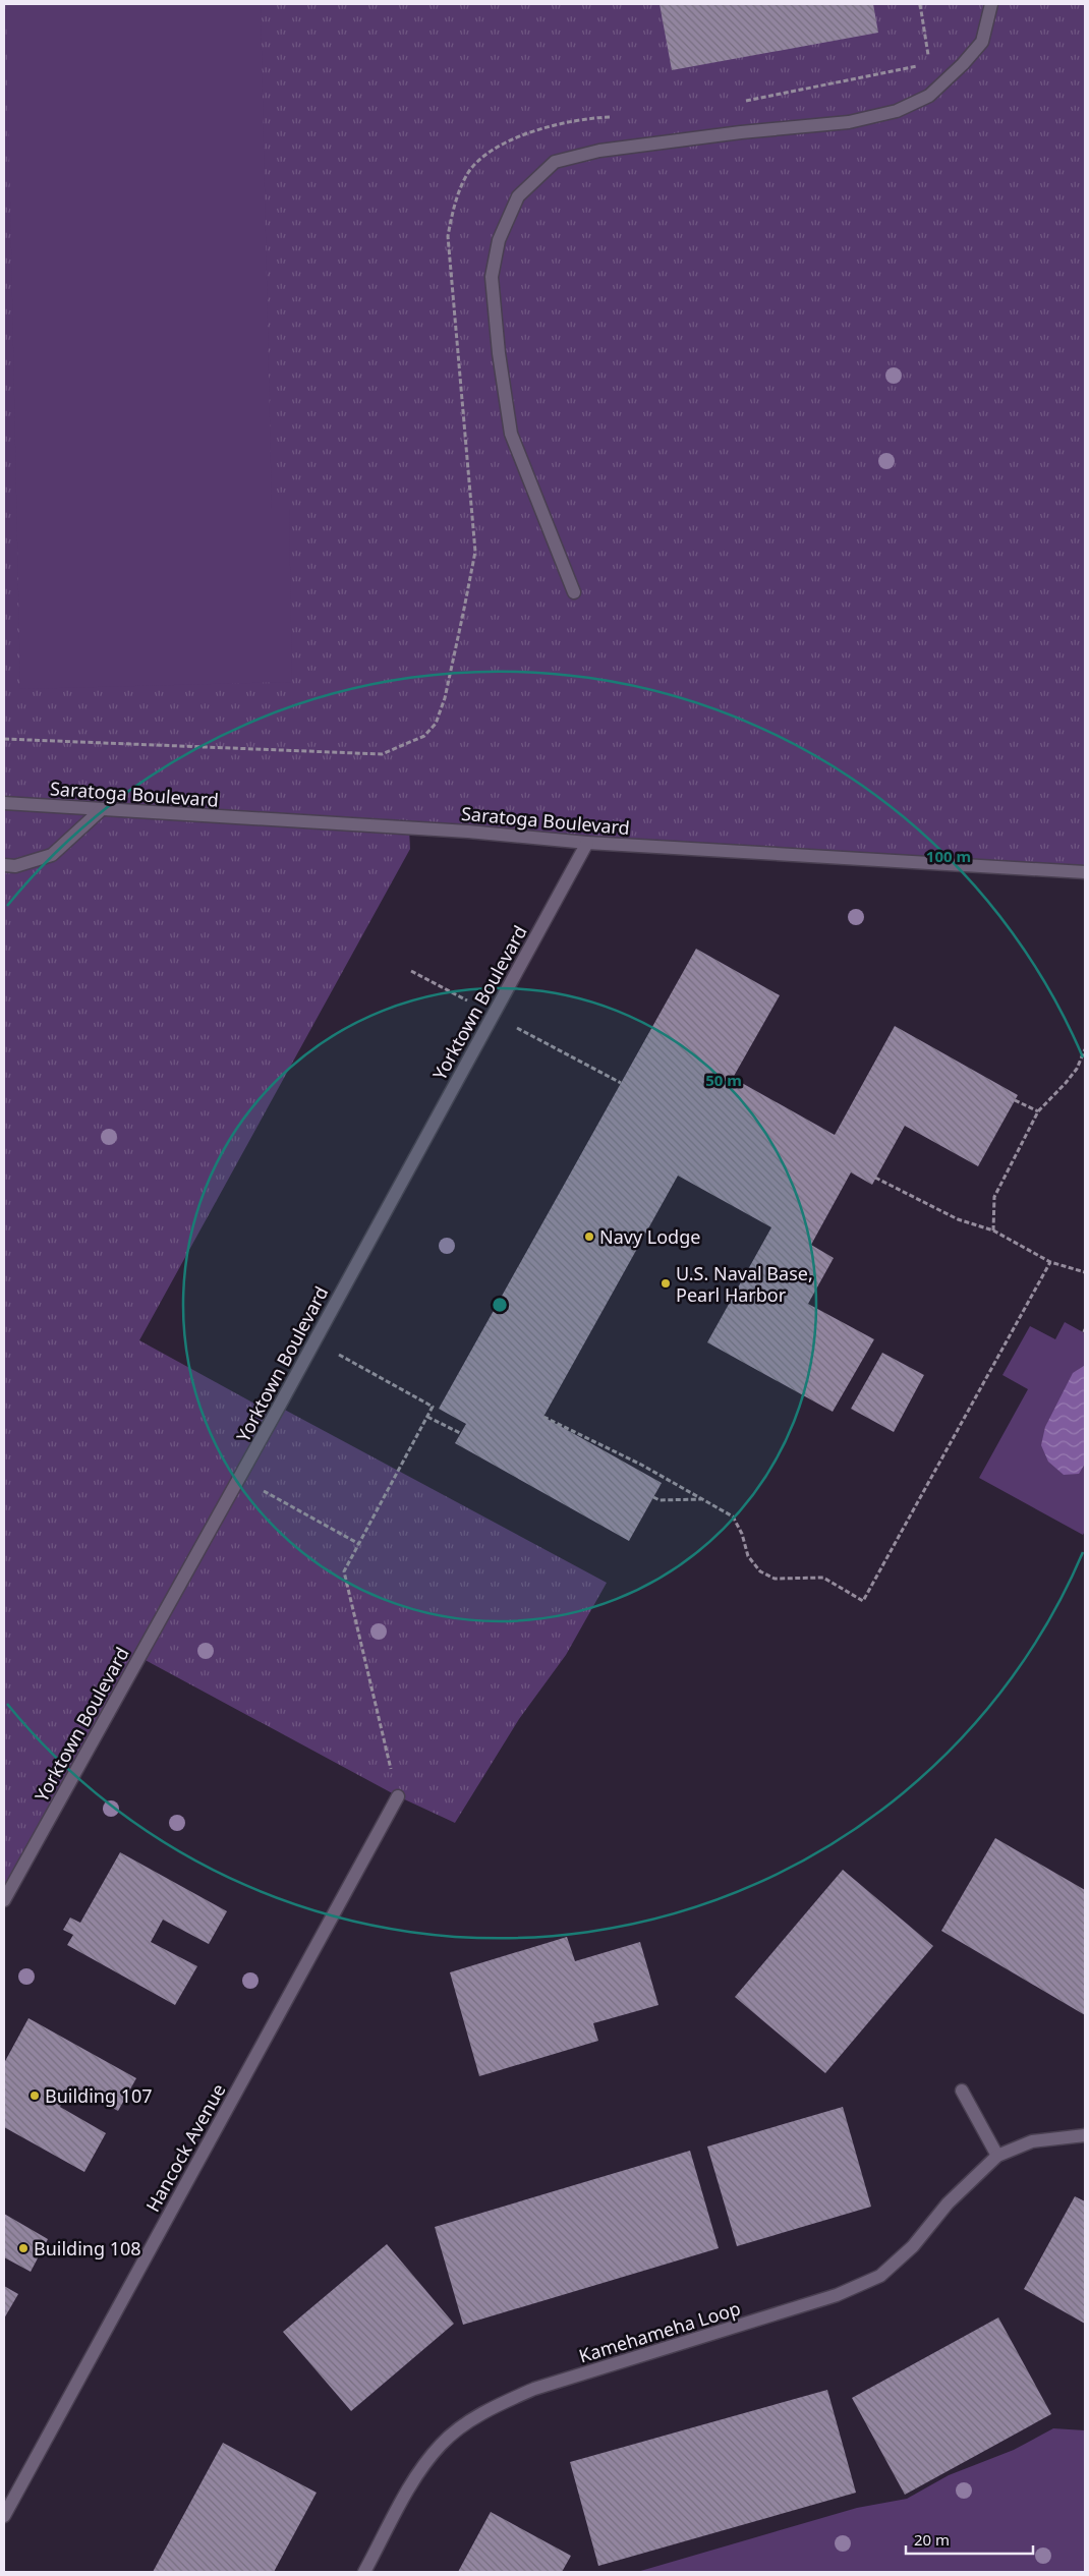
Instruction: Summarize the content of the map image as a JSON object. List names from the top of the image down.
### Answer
{
  "streets": {
    "street": [
      "Saratoga Boulevard",
      "Yorktown Boulevard",
      "Hancock Avenue",
      "Kamehameha Loop"
    ]
  },
  "crossings": [
    ["Saratoga Boulevard", "Yorktown Boulevard"]
  ],
  "places": [
    "Navy Lodge",
    "U.S. Naval Base, Pearl Harbor",
    "Building 107",
    "Building 108"
  ],
  "scale_bar": "20 m",
  "rings": ["100 m", "50 m"]
}
